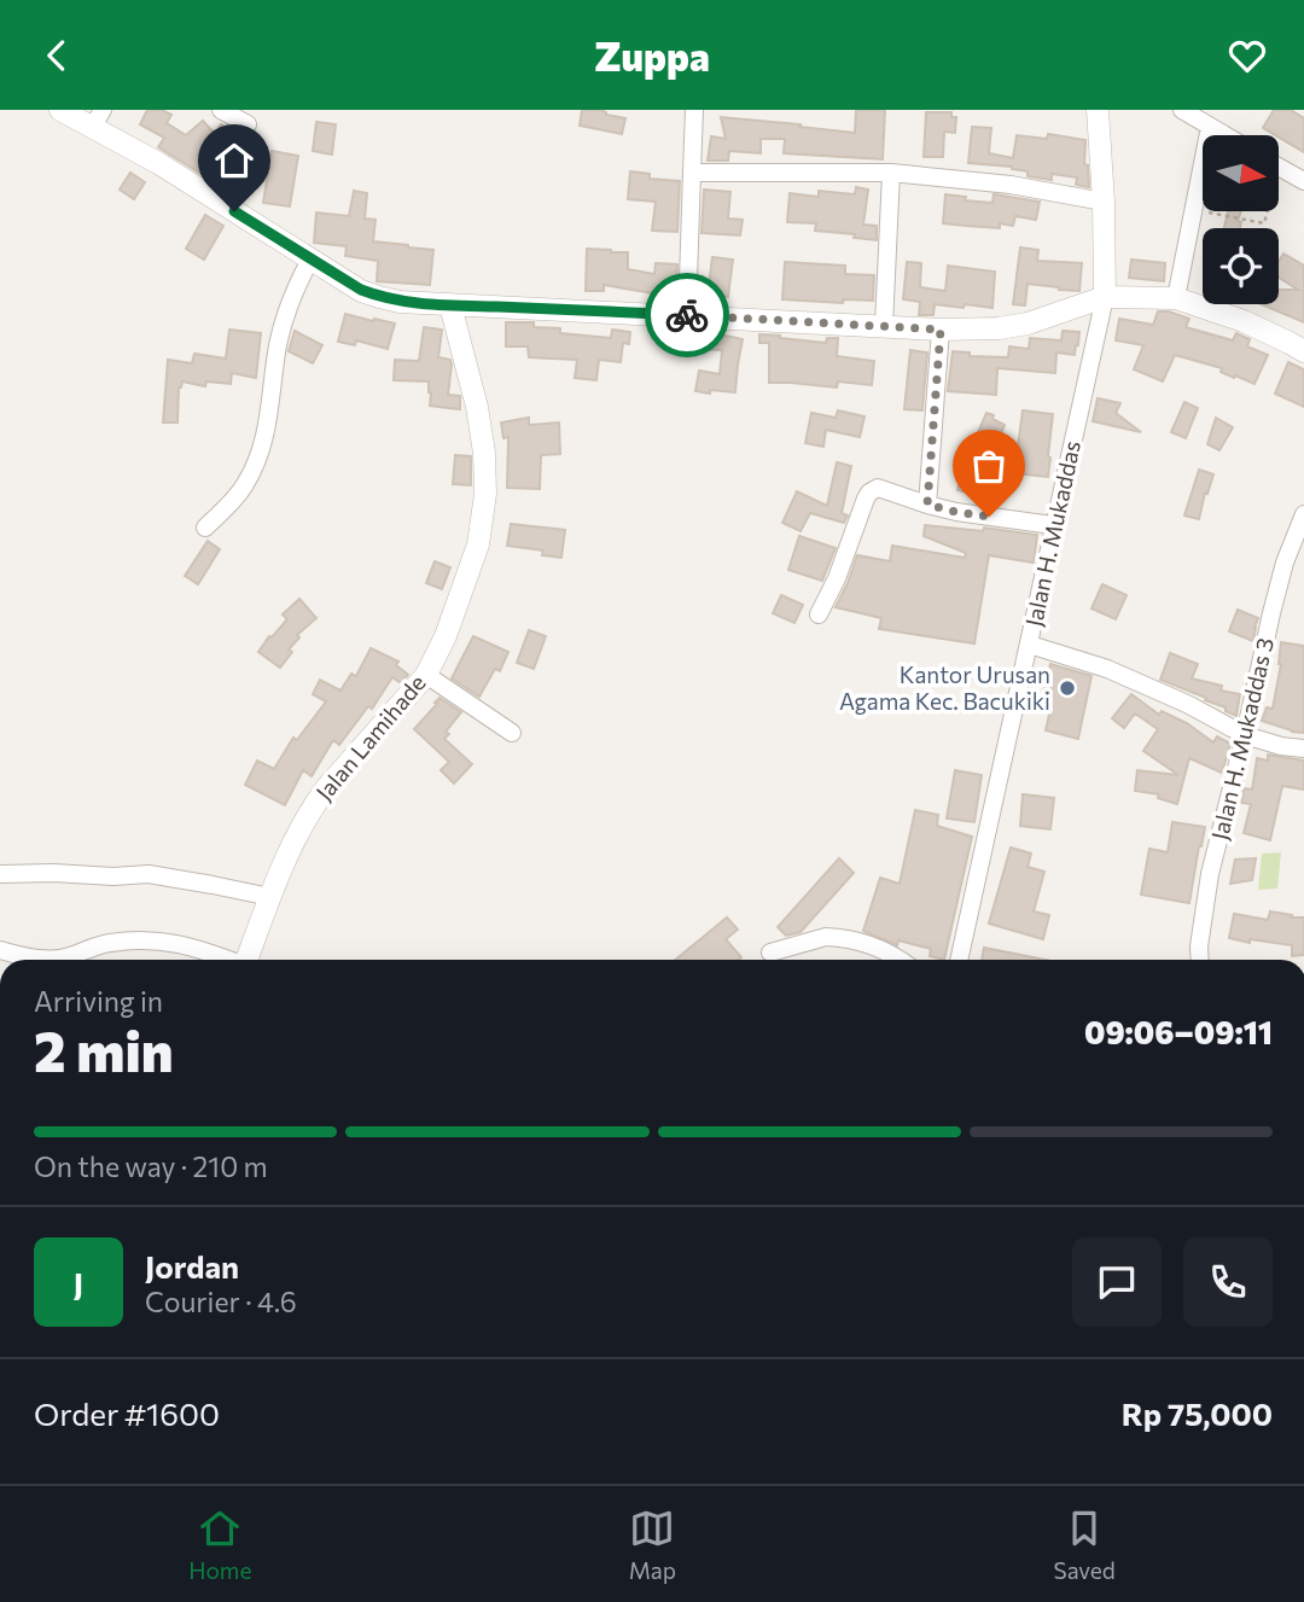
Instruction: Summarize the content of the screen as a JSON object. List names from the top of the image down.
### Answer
{
  "streets": {
    "street": ["Jalan H. Mukaddas", "Jalan Lamihade", "Jalan H. Mukaddas 3"]
  },
  "places": ["Kantor Urusan Agama Kec. Bacukiki"],
  "north": "right",
  "page": {
    "header": "Zuppa",
    "heading": ["2 min", "Arriving in", "09:06–09:11"],
    "panel": [
      "Jordan",
      "Courier · 4.6",
      "Order #1600",
      "Rp 75,000"
    ],
    "bar": "On the way · 210 m",
    "round": "J",
    "tabs": ["Home", "Map", "Saved"]
  }
}
